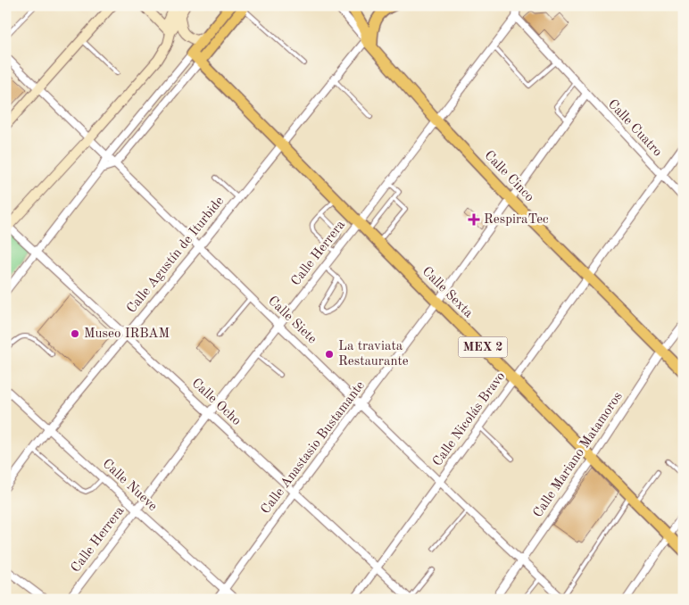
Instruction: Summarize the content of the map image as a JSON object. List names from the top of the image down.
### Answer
{
  "streets": {
    "main road": ["Calle Cinco", "Calle Sexta", "MEX 2"],
    "street": [
      "Calle Cuatro",
      "Calle Herrera",
      "Calle Agustín de Iturbide",
      "Calle Siete",
      "Calle Ocho",
      "Calle Nicolás Bravo",
      "Calle Anastasio Bustamante",
      "Calle Mariano Matamoros",
      "Calle Nueve"
    ]
  },
  "crossings": [
    ["Calle Cuatro", "Calle Herrera"],
    ["Calle Cuatro", "Calle Nicolás Bravo"],
    ["Calle Cuatro", "Calle Anastasio Bustamante"],
    ["Calle Cinco", "Calle Herrera"],
    ["Calle Cinco", "Calle Agustín de Iturbide"],
    ["Calle Cinco", "Calle Nicolás Bravo"],
    ["Calle Cinco", "Calle Anastasio Bustamante"],
    ["Calle Cinco", "Calle Mariano Matamoros"],
    ["Calle Herrera", "Calle Sexta"],
    ["Calle Herrera", "Calle Siete"],
    ["Calle Herrera", "Calle Ocho"],
    ["Calle Herrera", "Calle Nueve"],
    ["Calle Agustín de Iturbide", "Calle Sexta"],
    ["Calle Agustín de Iturbide", "Calle Siete"],
    ["Calle Agustín de Iturbide", "Calle Ocho"],
    ["Calle Agustín de Iturbide", "Calle Nueve"],
    ["Calle Sexta", "Calle Nicolás Bravo"],
    ["Calle Sexta", "Calle Anastasio Bustamante"],
    ["Calle Sexta", "Calle Mariano Matamoros"],
    ["Calle Siete", "Calle Nicolás Bravo"],
    ["Calle Siete", "Calle Anastasio Bustamante"],
    ["Calle Siete", "Calle Mariano Matamoros"],
    ["Calle Ocho", "Calle Nicolás Bravo"],
    ["Calle Ocho", "Calle Anastasio Bustamante"],
    ["Calle Anastasio Bustamante", "Calle Nueve"]
  ],
  "places": {
    "health": ["RespiraTec"],
    "other": ["Museo IRBAM", "La traviata Restaurante"]
  }
}
